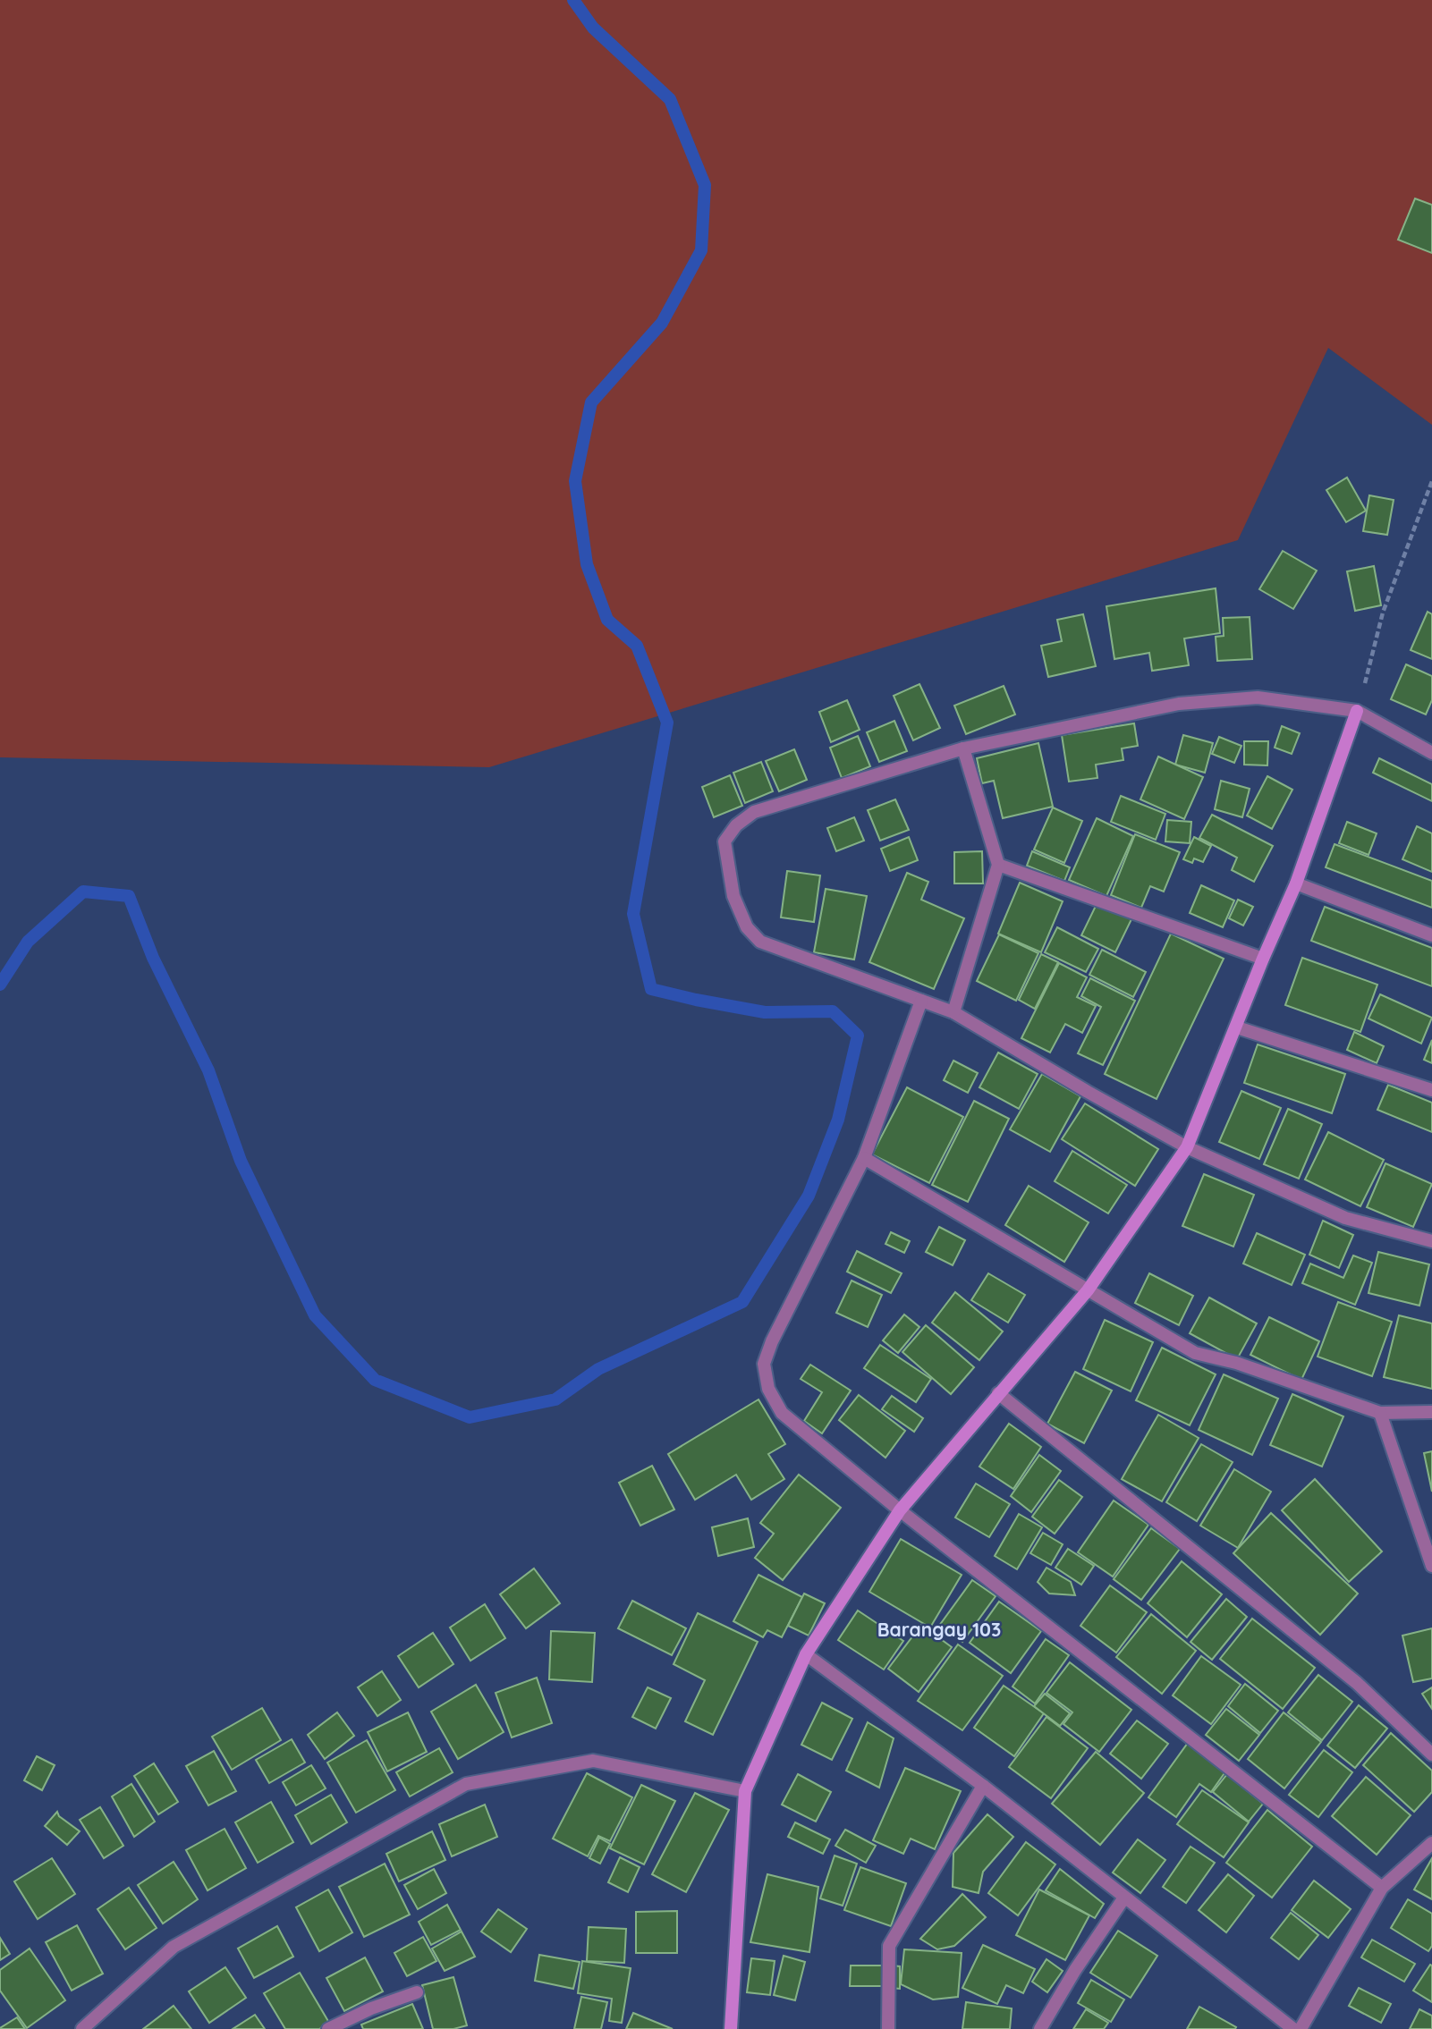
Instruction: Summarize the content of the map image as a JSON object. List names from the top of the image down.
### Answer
{
  "districts": ["Barangay 103"]
}
